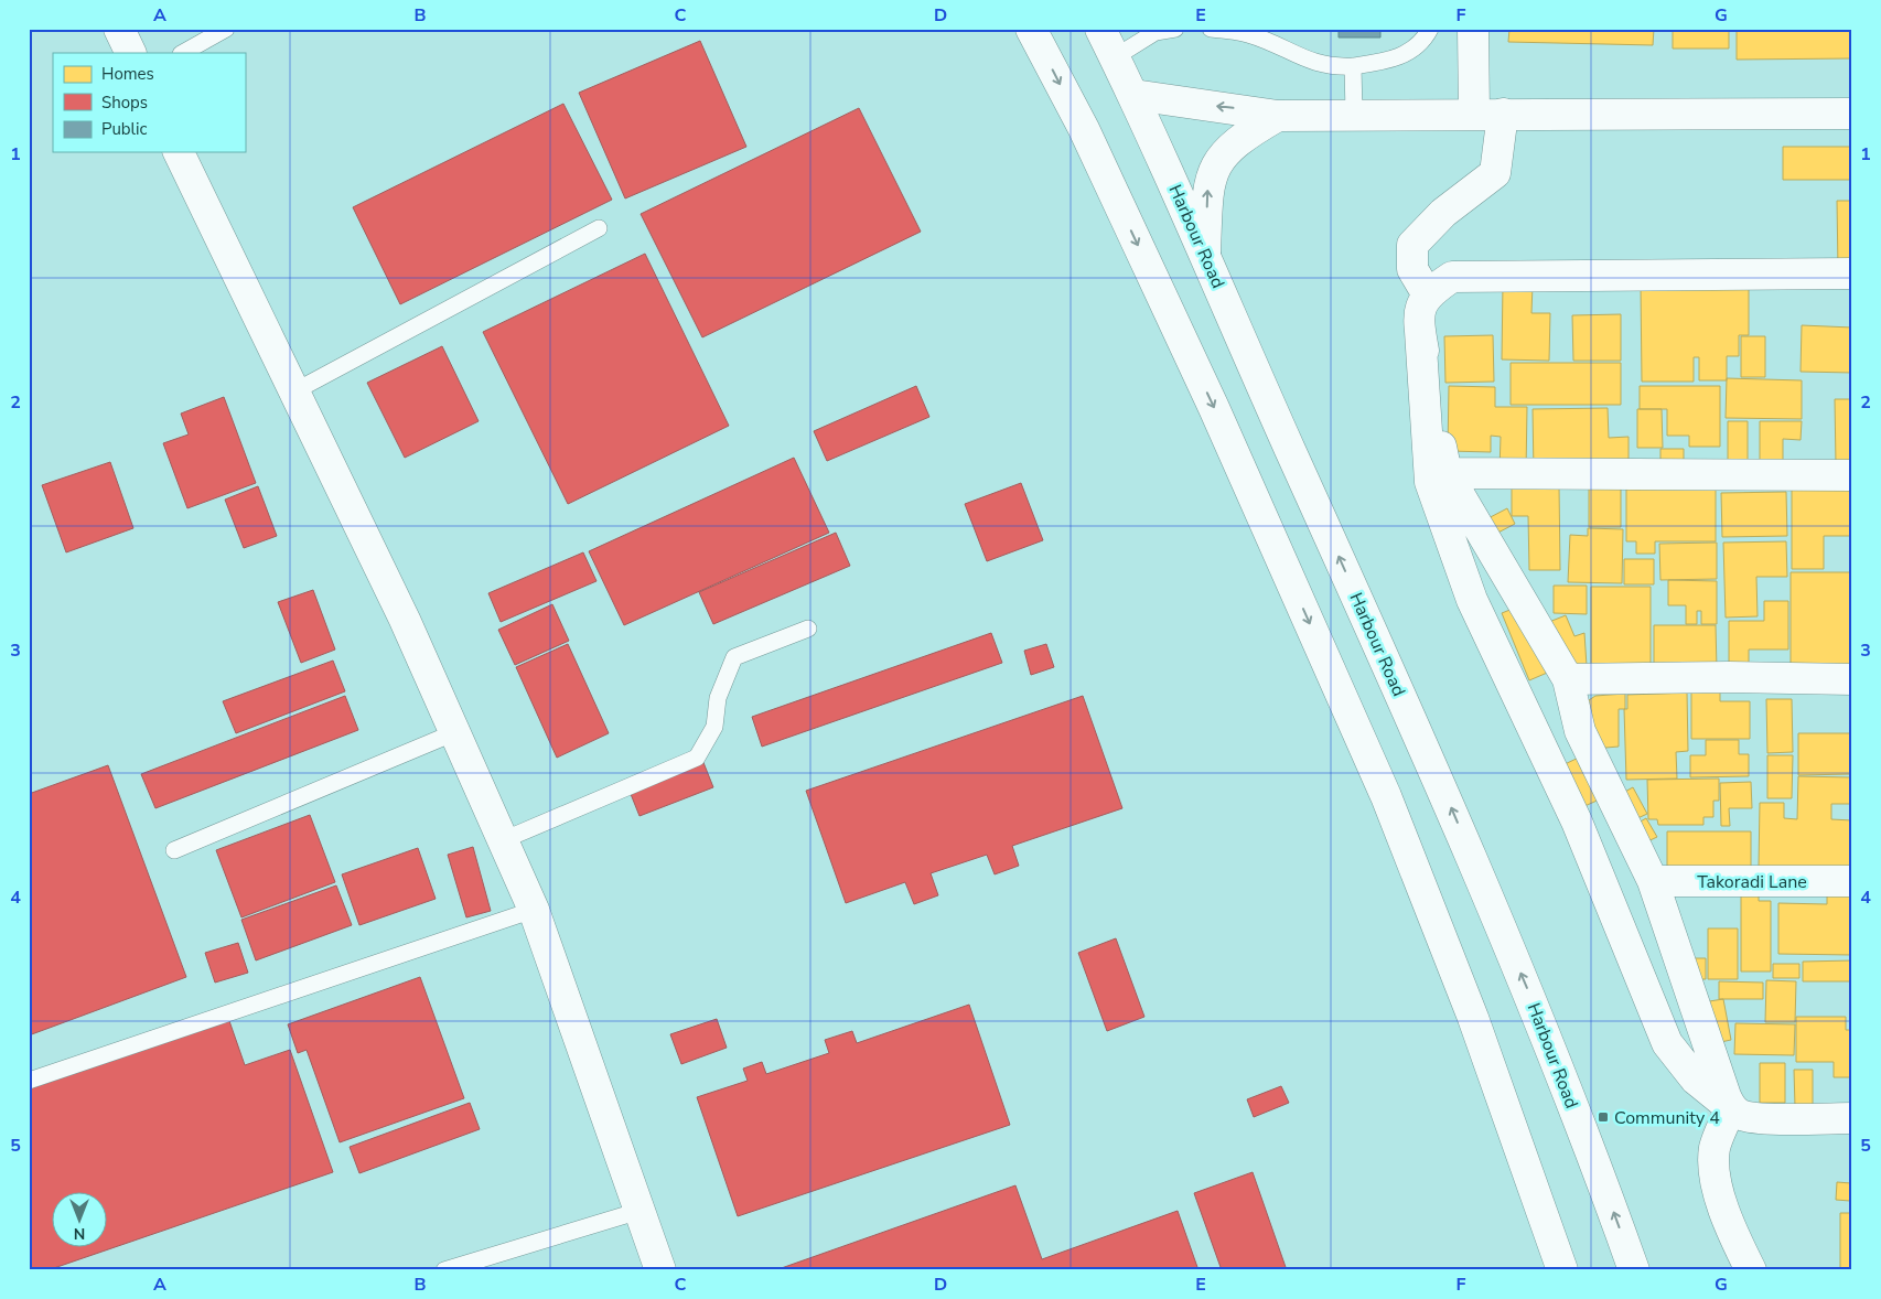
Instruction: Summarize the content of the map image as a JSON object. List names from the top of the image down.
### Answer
{
  "streets": {
    "main road": ["Harbour Road", "Takoradi Lane"]
  },
  "places": {
    "transit": ["Community 4"]
  },
  "legend": ["Homes", "Shops", "Public"],
  "north": "bottom",
  "grid": {
    "columns": [
      "A",
      "B",
      "C",
      "D",
      "E",
      "F",
      "G"
    ],
    "rows": [
      "1",
      "2",
      "3",
      "4",
      "5"
    ]
  }
}
